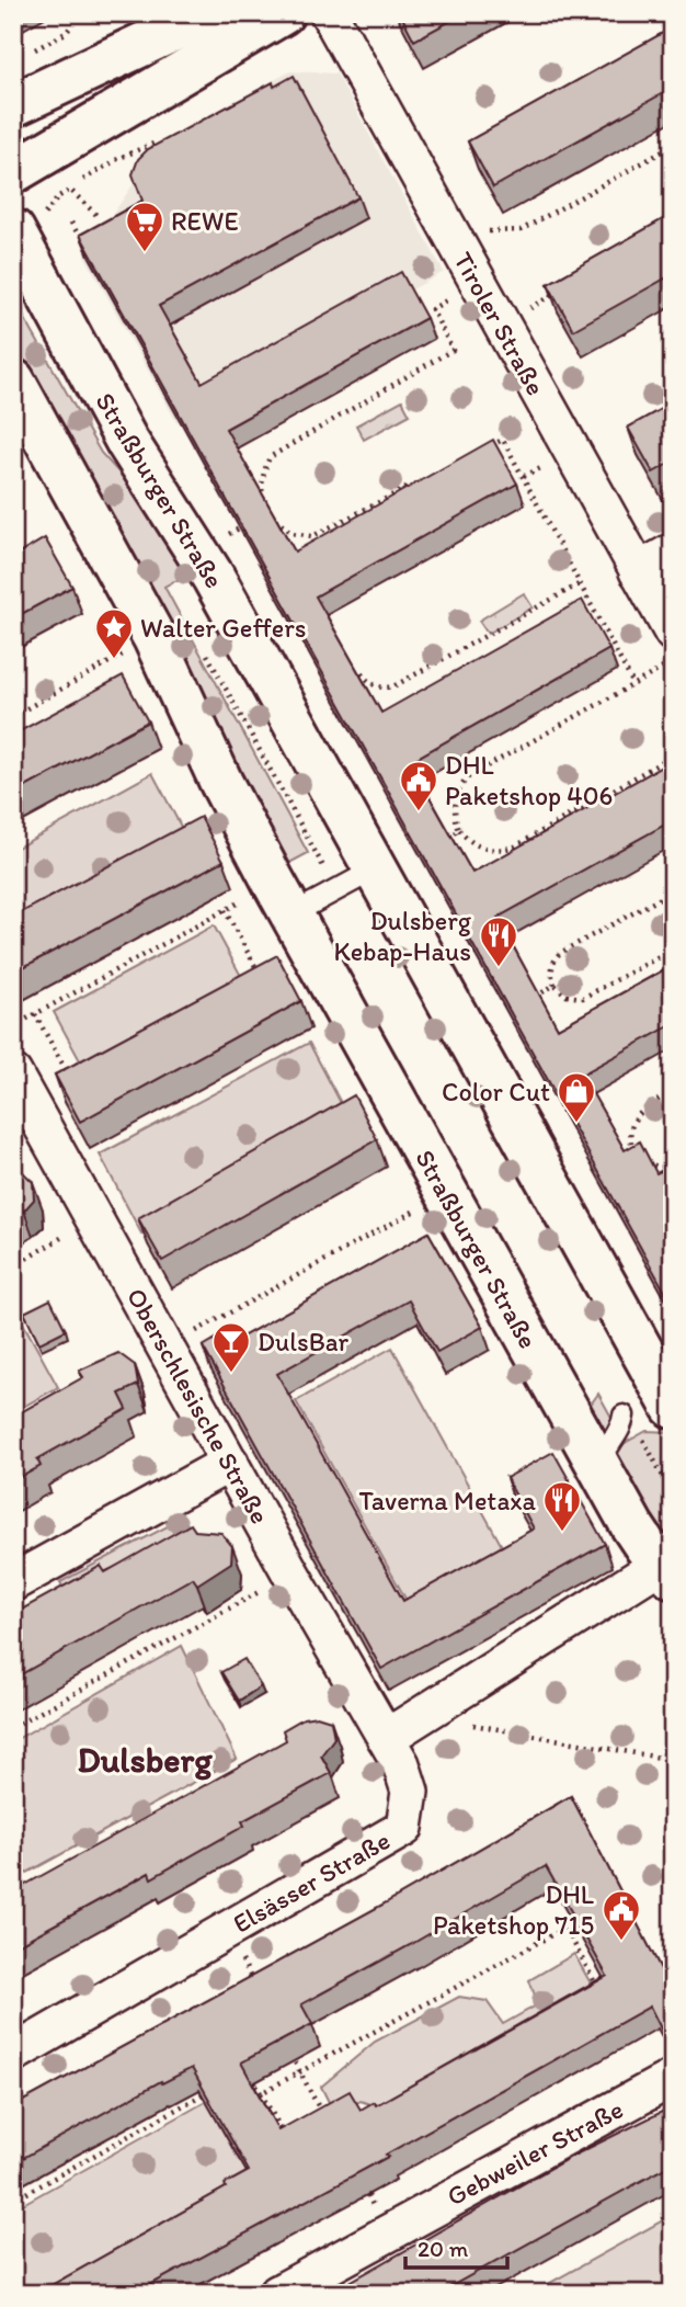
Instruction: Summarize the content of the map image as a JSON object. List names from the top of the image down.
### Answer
{
  "streets": {
    "main road": ["Straßburger Straße"],
    "street": [
      "Tiroler Straße",
      "Oberschlesische Straße",
      "Elsässer Straße",
      "Gebweiler Straße"
    ]
  },
  "crossings": [
    ["Oberschlesische Straße", "Elsässer Straße"]
  ],
  "districts": ["Dulsberg"],
  "places": {
    "supermarket": ["REWE"],
    "place": ["Walter Geffers"],
    "public building": ["DHL Paketshop 406", "DHL Paketshop 715"],
    "restaurant": ["Dulsberg Kebap-Haus", "Taverna Metaxa"],
    "shop": ["Color Cut"],
    "bar": ["DulsBar"]
  },
  "scale_bar": "20 m"
}
